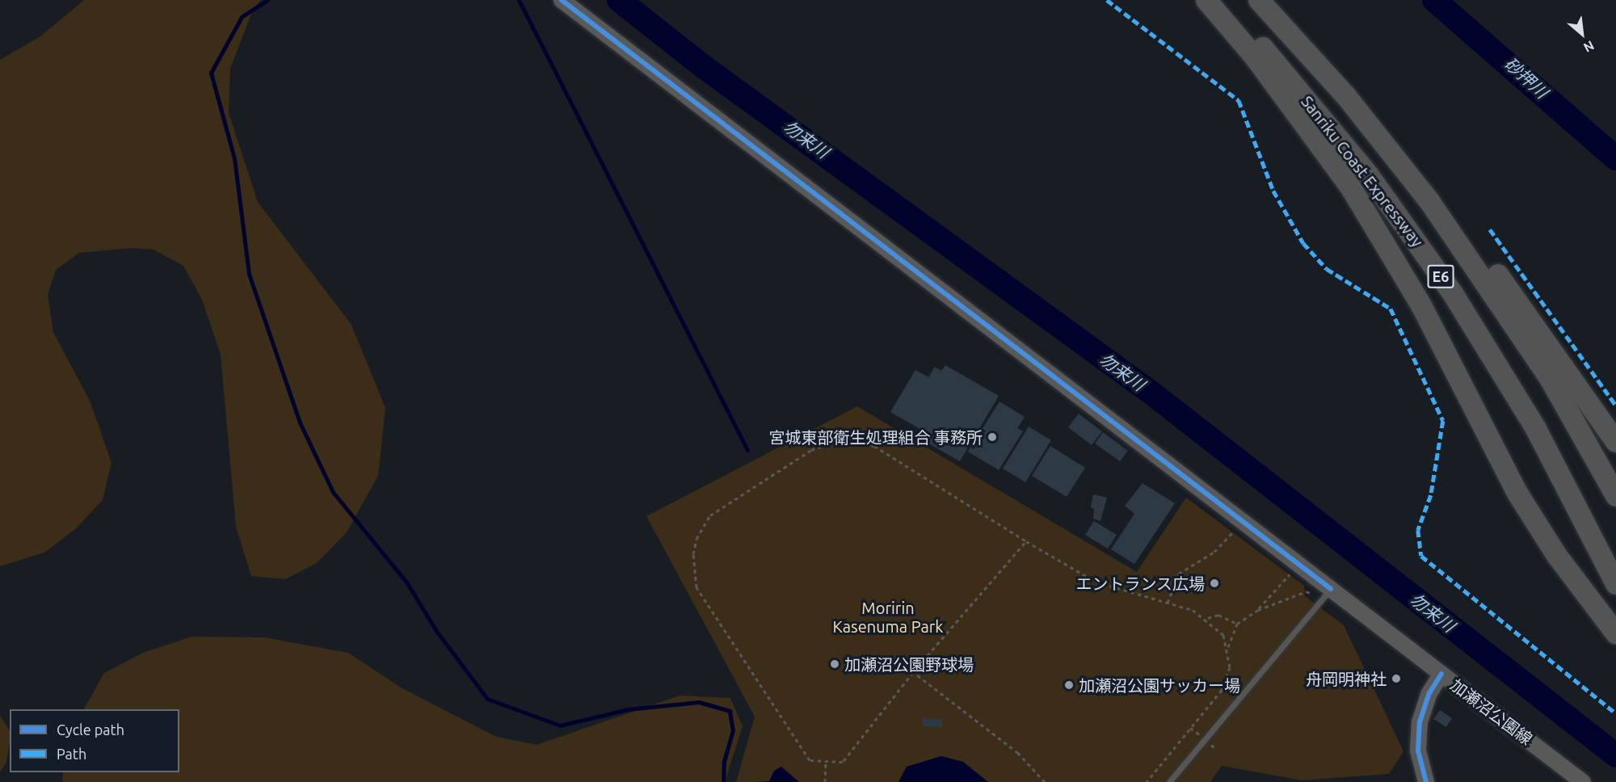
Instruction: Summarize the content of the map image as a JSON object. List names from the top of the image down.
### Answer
{
  "streets": {
    "highway": ["Sanriku Coast Expressway", "E6"],
    "street": ["加瀬沼公園線"]
  },
  "water": ["砂押川", "勿来川"],
  "parks": ["Moririn Kasenuma Park"],
  "places": [
    "宮城東部衛生処理組合 事務所",
    "エントランス広場",
    "加瀬沼公園野球場",
    "舟岡明神社",
    "加瀬沼公園サッカー場"
  ],
  "legend": ["Cycle path", "Path"],
  "north": "bottom right"
}
